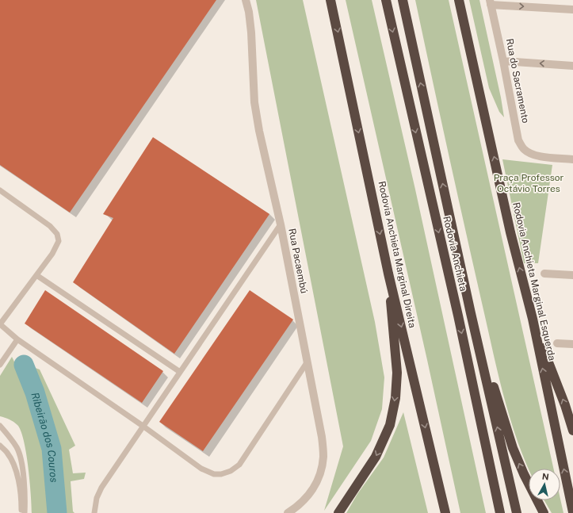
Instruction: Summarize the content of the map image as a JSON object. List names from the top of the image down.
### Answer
{
  "streets": {
    "highway": ["Rodovia Anchieta", "Rodovia Anchieta Marginal Direita", "Rodovia Anchieta Marginal Esquerda"],
    "street": ["Rua do Sacramento", "Rua Pacaembú"]
  },
  "water": ["Ribeirão dos Couros"],
  "parks": ["Praça Professor Octávio Torres"],
  "north": "top"
}
